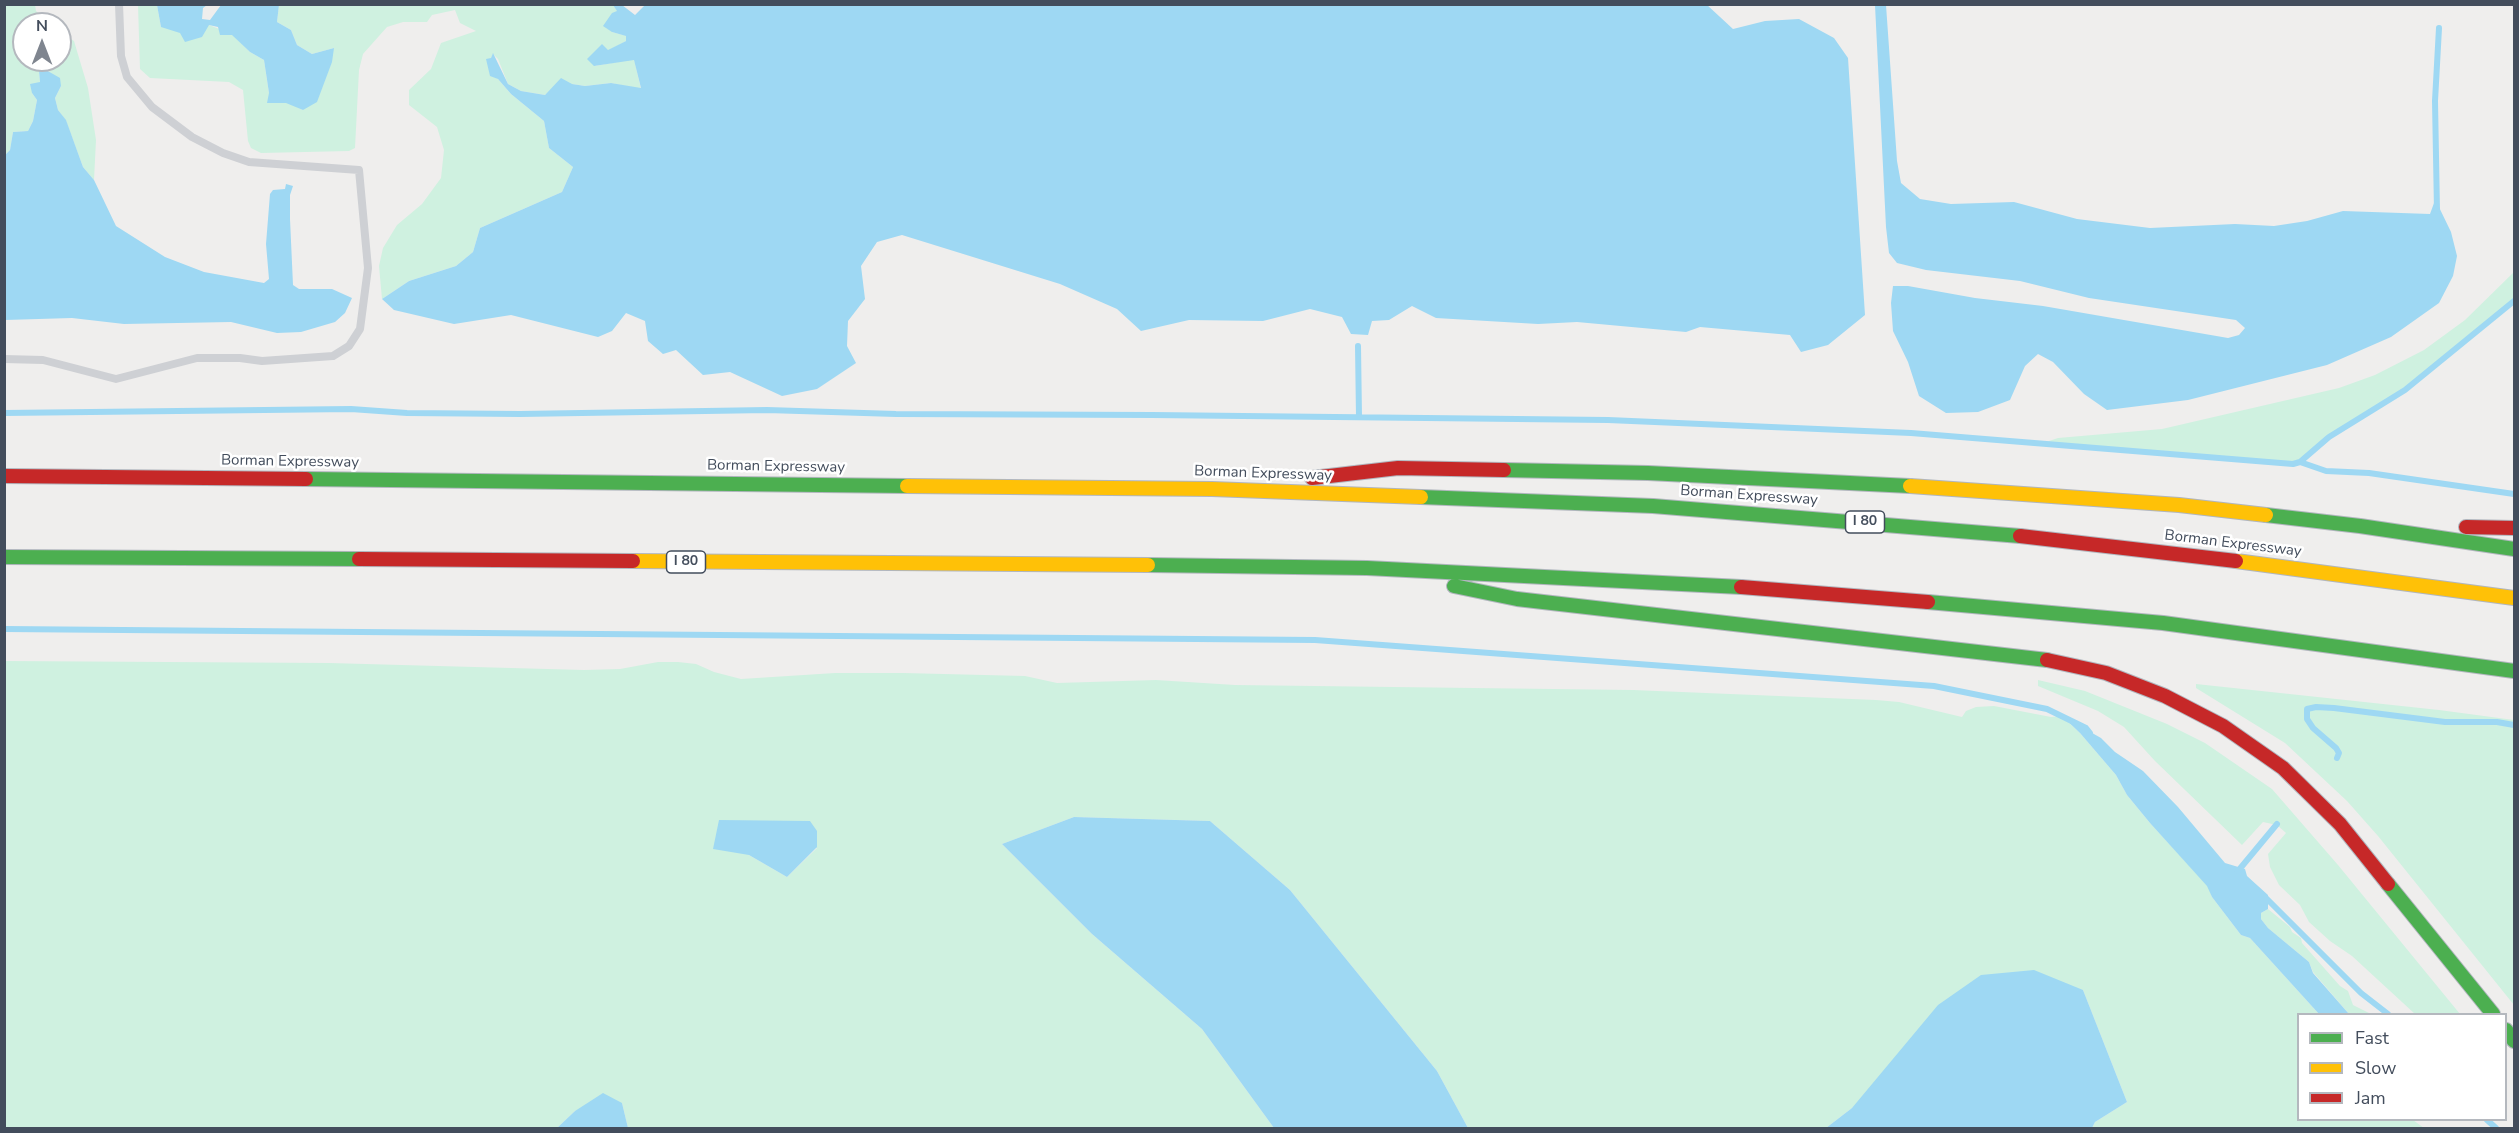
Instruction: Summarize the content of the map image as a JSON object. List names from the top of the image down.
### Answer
{
  "streets": {
    "highway": ["Borman Expressway", "I 80"]
  },
  "legend": ["Fast", "Slow", "Jam"],
  "north": "top"
}
